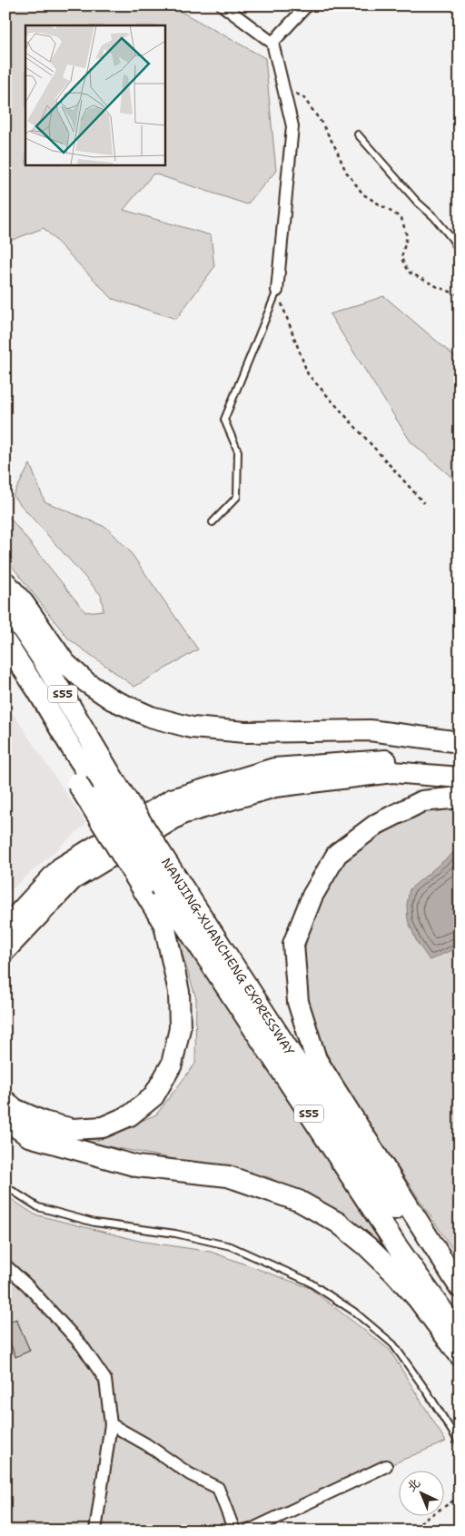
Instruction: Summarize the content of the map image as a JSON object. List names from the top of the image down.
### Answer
{
  "streets": {
    "highway": ["S55", "NANJING-XUANCHENG EXPRESSWAY"]
  },
  "north": "top left"
}
